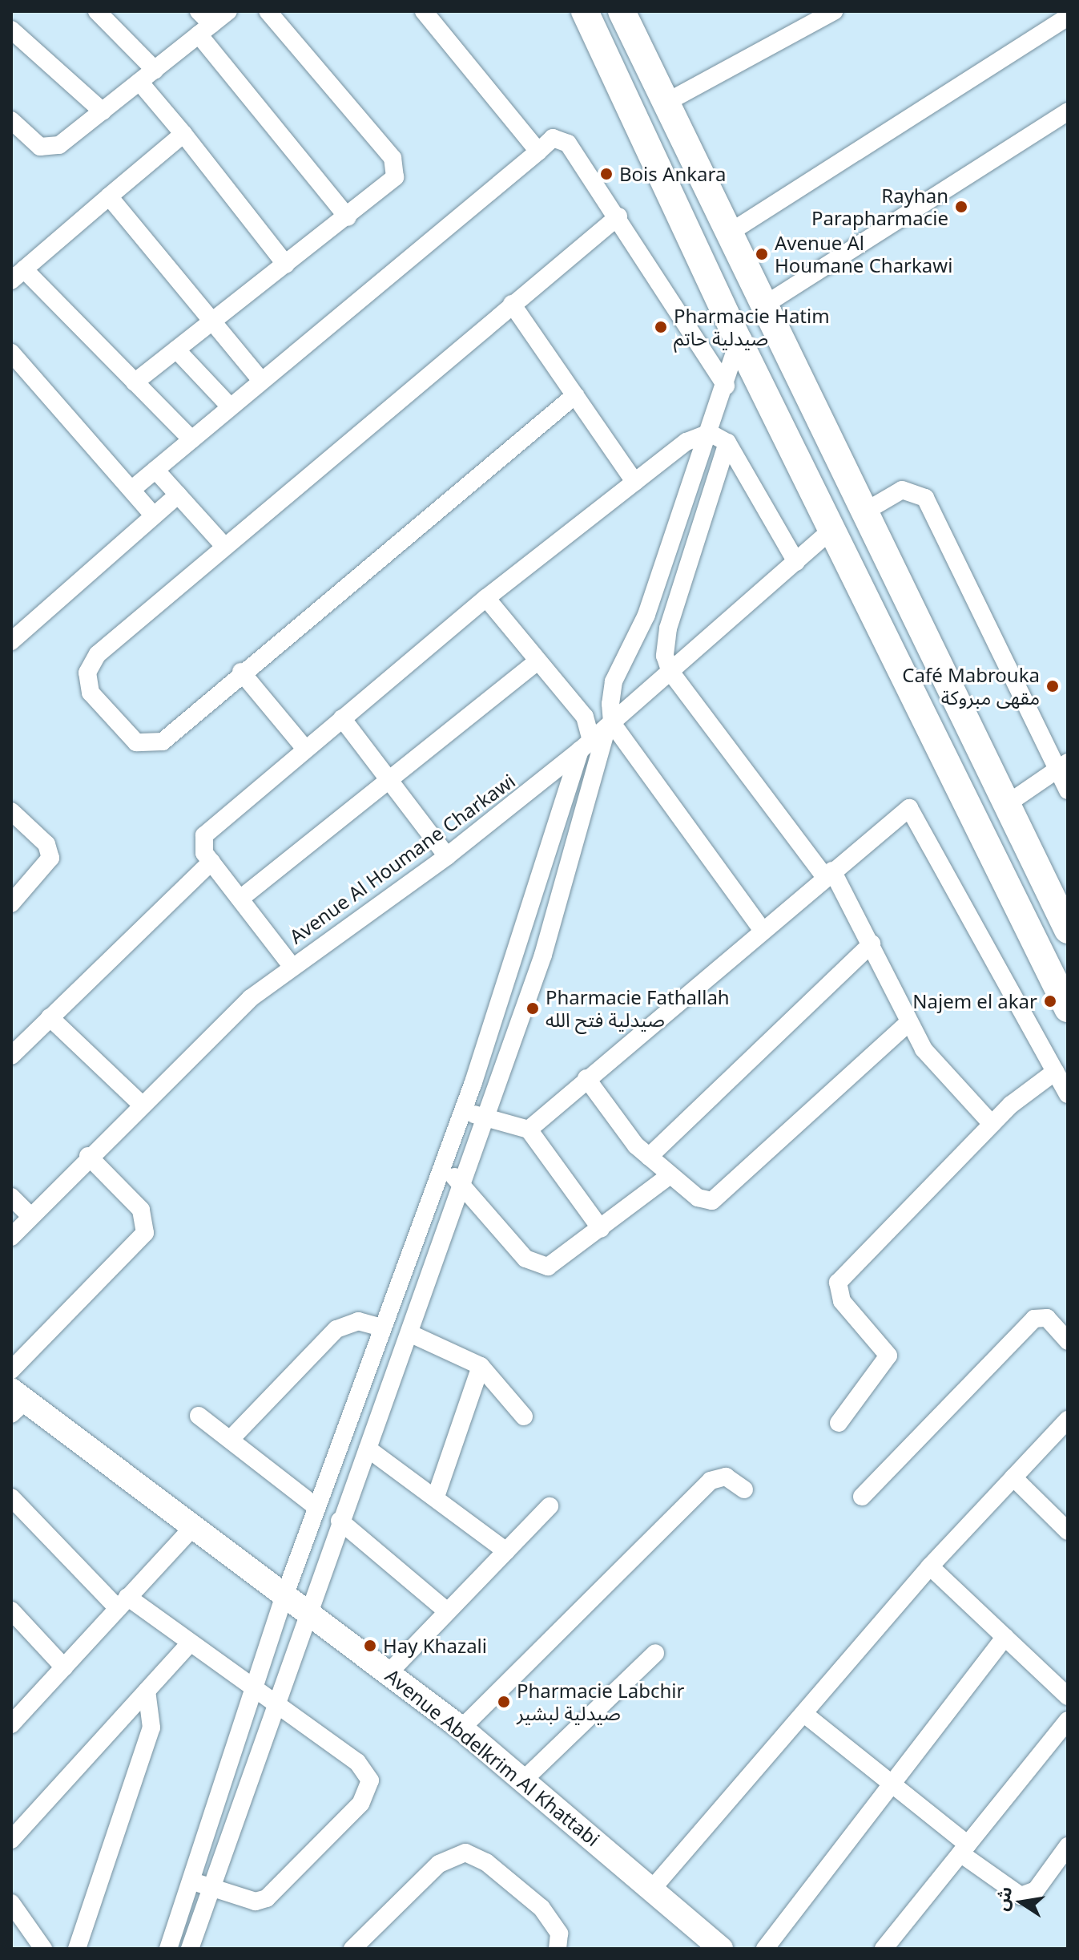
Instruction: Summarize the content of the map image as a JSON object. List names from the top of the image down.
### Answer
{
  "streets": {
    "main road": ["Avenue Abdelkrim Al Khattabi"],
    "street": ["Avenue Al Houmane Charkawi"]
  },
  "places": [
    "Bois Ankara",
    "Rayhan Parapharmacie",
    "Avenue Al Houmane Charkawi",
    "Pharmacie Hatim صيدلية حاتم",
    "Café Mabrouka مقهى مبروكة",
    "Najem el akar",
    "Pharmacie Fathallah صيدلية فتح الله",
    "Hay Khazali",
    "Pharmacie Labchir صيدلية لبشير"
  ],
  "north": "left"
}
